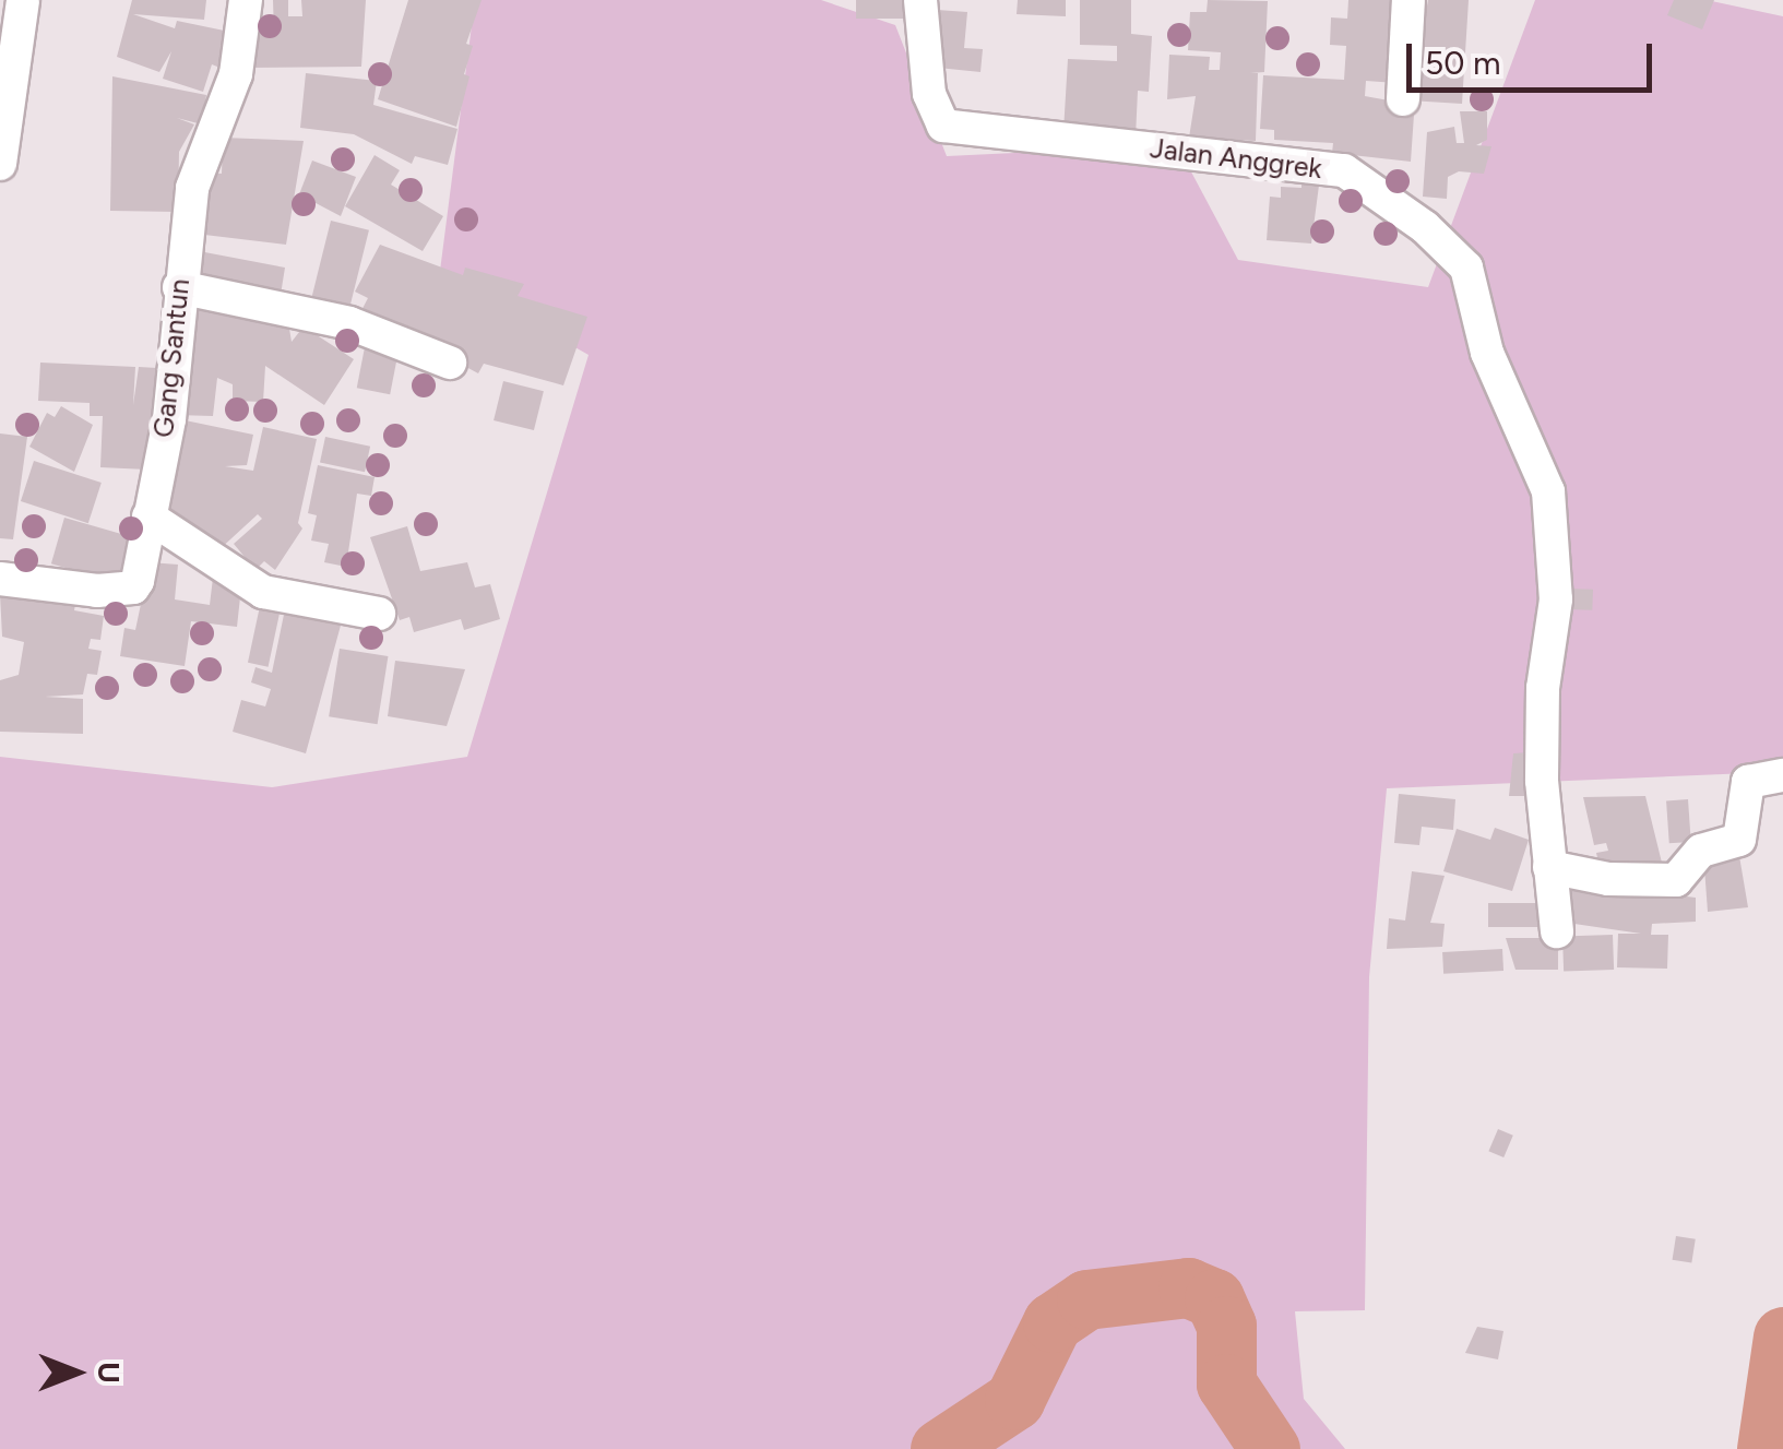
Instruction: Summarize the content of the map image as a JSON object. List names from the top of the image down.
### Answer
{
  "streets": {
    "street": ["Jalan Anggrek", "Gang Santun"]
  },
  "scale_bar": "50 m",
  "north": "right"
}
